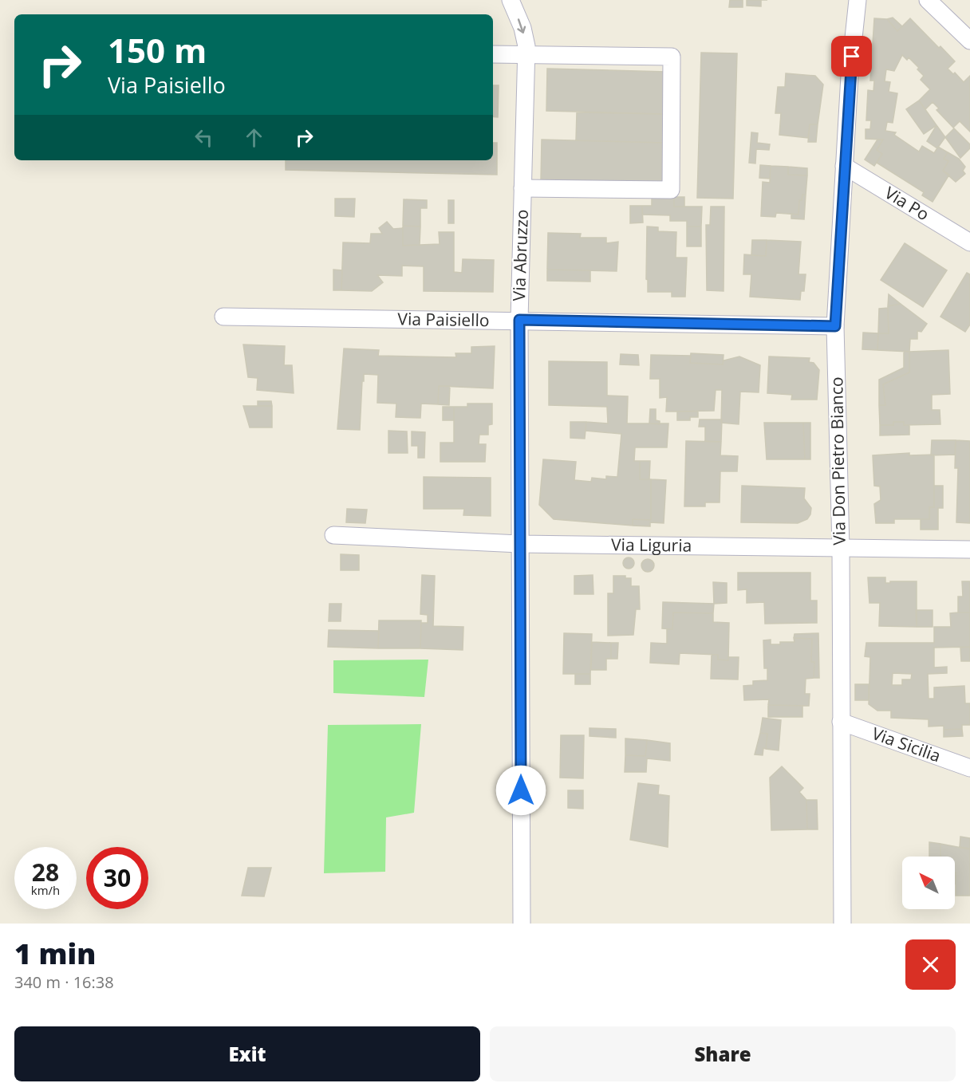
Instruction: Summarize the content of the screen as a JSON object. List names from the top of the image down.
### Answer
{
  "streets": {
    "street": [
      "Via Po",
      "Via Abruzzo",
      "Via Paisiello",
      "Via Don Pietro Bianco",
      "Via Liguria",
      "Via Sicilia"
    ]
  },
  "crossings": [
    ["Via Po", "Via Don Pietro Bianco"],
    ["Via Abruzzo", "Via Paisiello"],
    ["Via Abruzzo", "Via Liguria"],
    ["Via Paisiello", "Via Don Pietro Bianco"],
    ["Via Don Pietro Bianco", "Via Liguria"],
    ["Via Don Pietro Bianco", "Via Sicilia"]
  ],
  "north": "top left",
  "page": {
    "turn": ["150 m", "Via Paisiello"],
    "speed": "28 km/h",
    "limit": "30",
    "heading": ["1 min", "340 m · 16:38"],
    "buttons": ["Exit", "Share"]
  }
}
